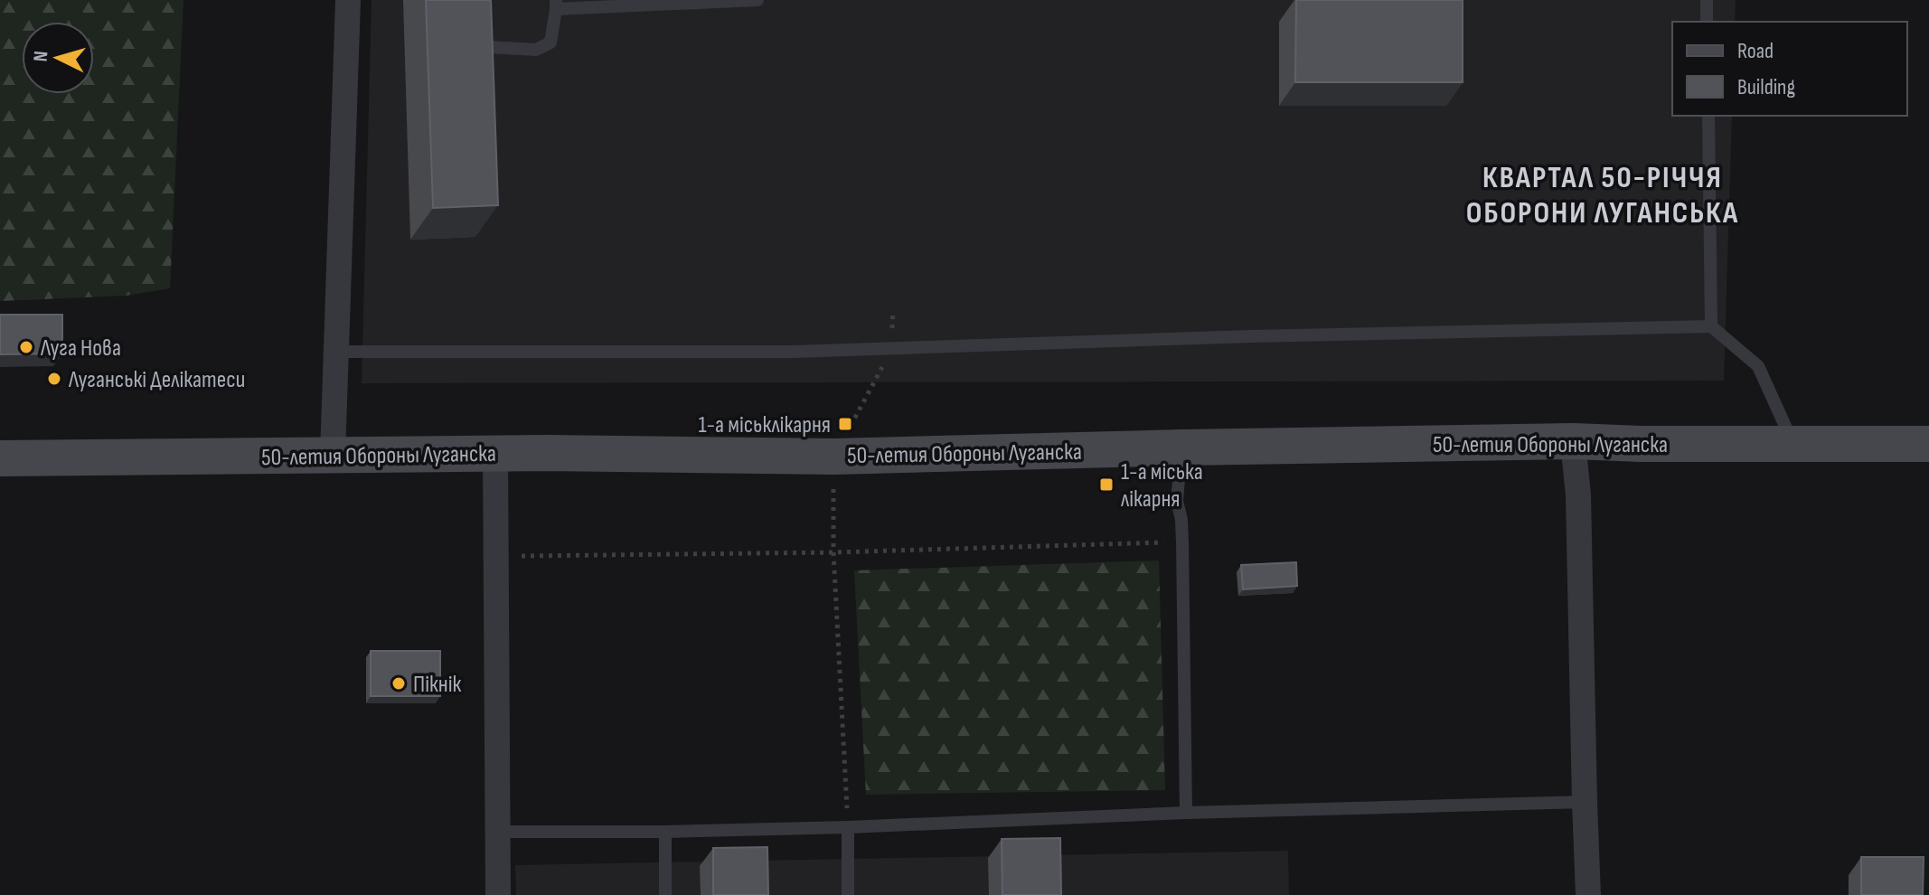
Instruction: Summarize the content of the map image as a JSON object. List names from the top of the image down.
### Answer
{
  "streets": {
    "main road": ["50-летия Обороны Луганска"]
  },
  "districts": ["КВАРТАЛ 50-РІЧЧЯ ОБОРОНИ ЛУГАНСЬКА"],
  "places": {
    "other": ["Луга Нова", "Луганські Делікатеси", "Пікнік"],
    "transit": ["1-а міськлікарня", "1-а міська лікарня"]
  },
  "legend": ["Road", "Building"],
  "north": "left"
}
